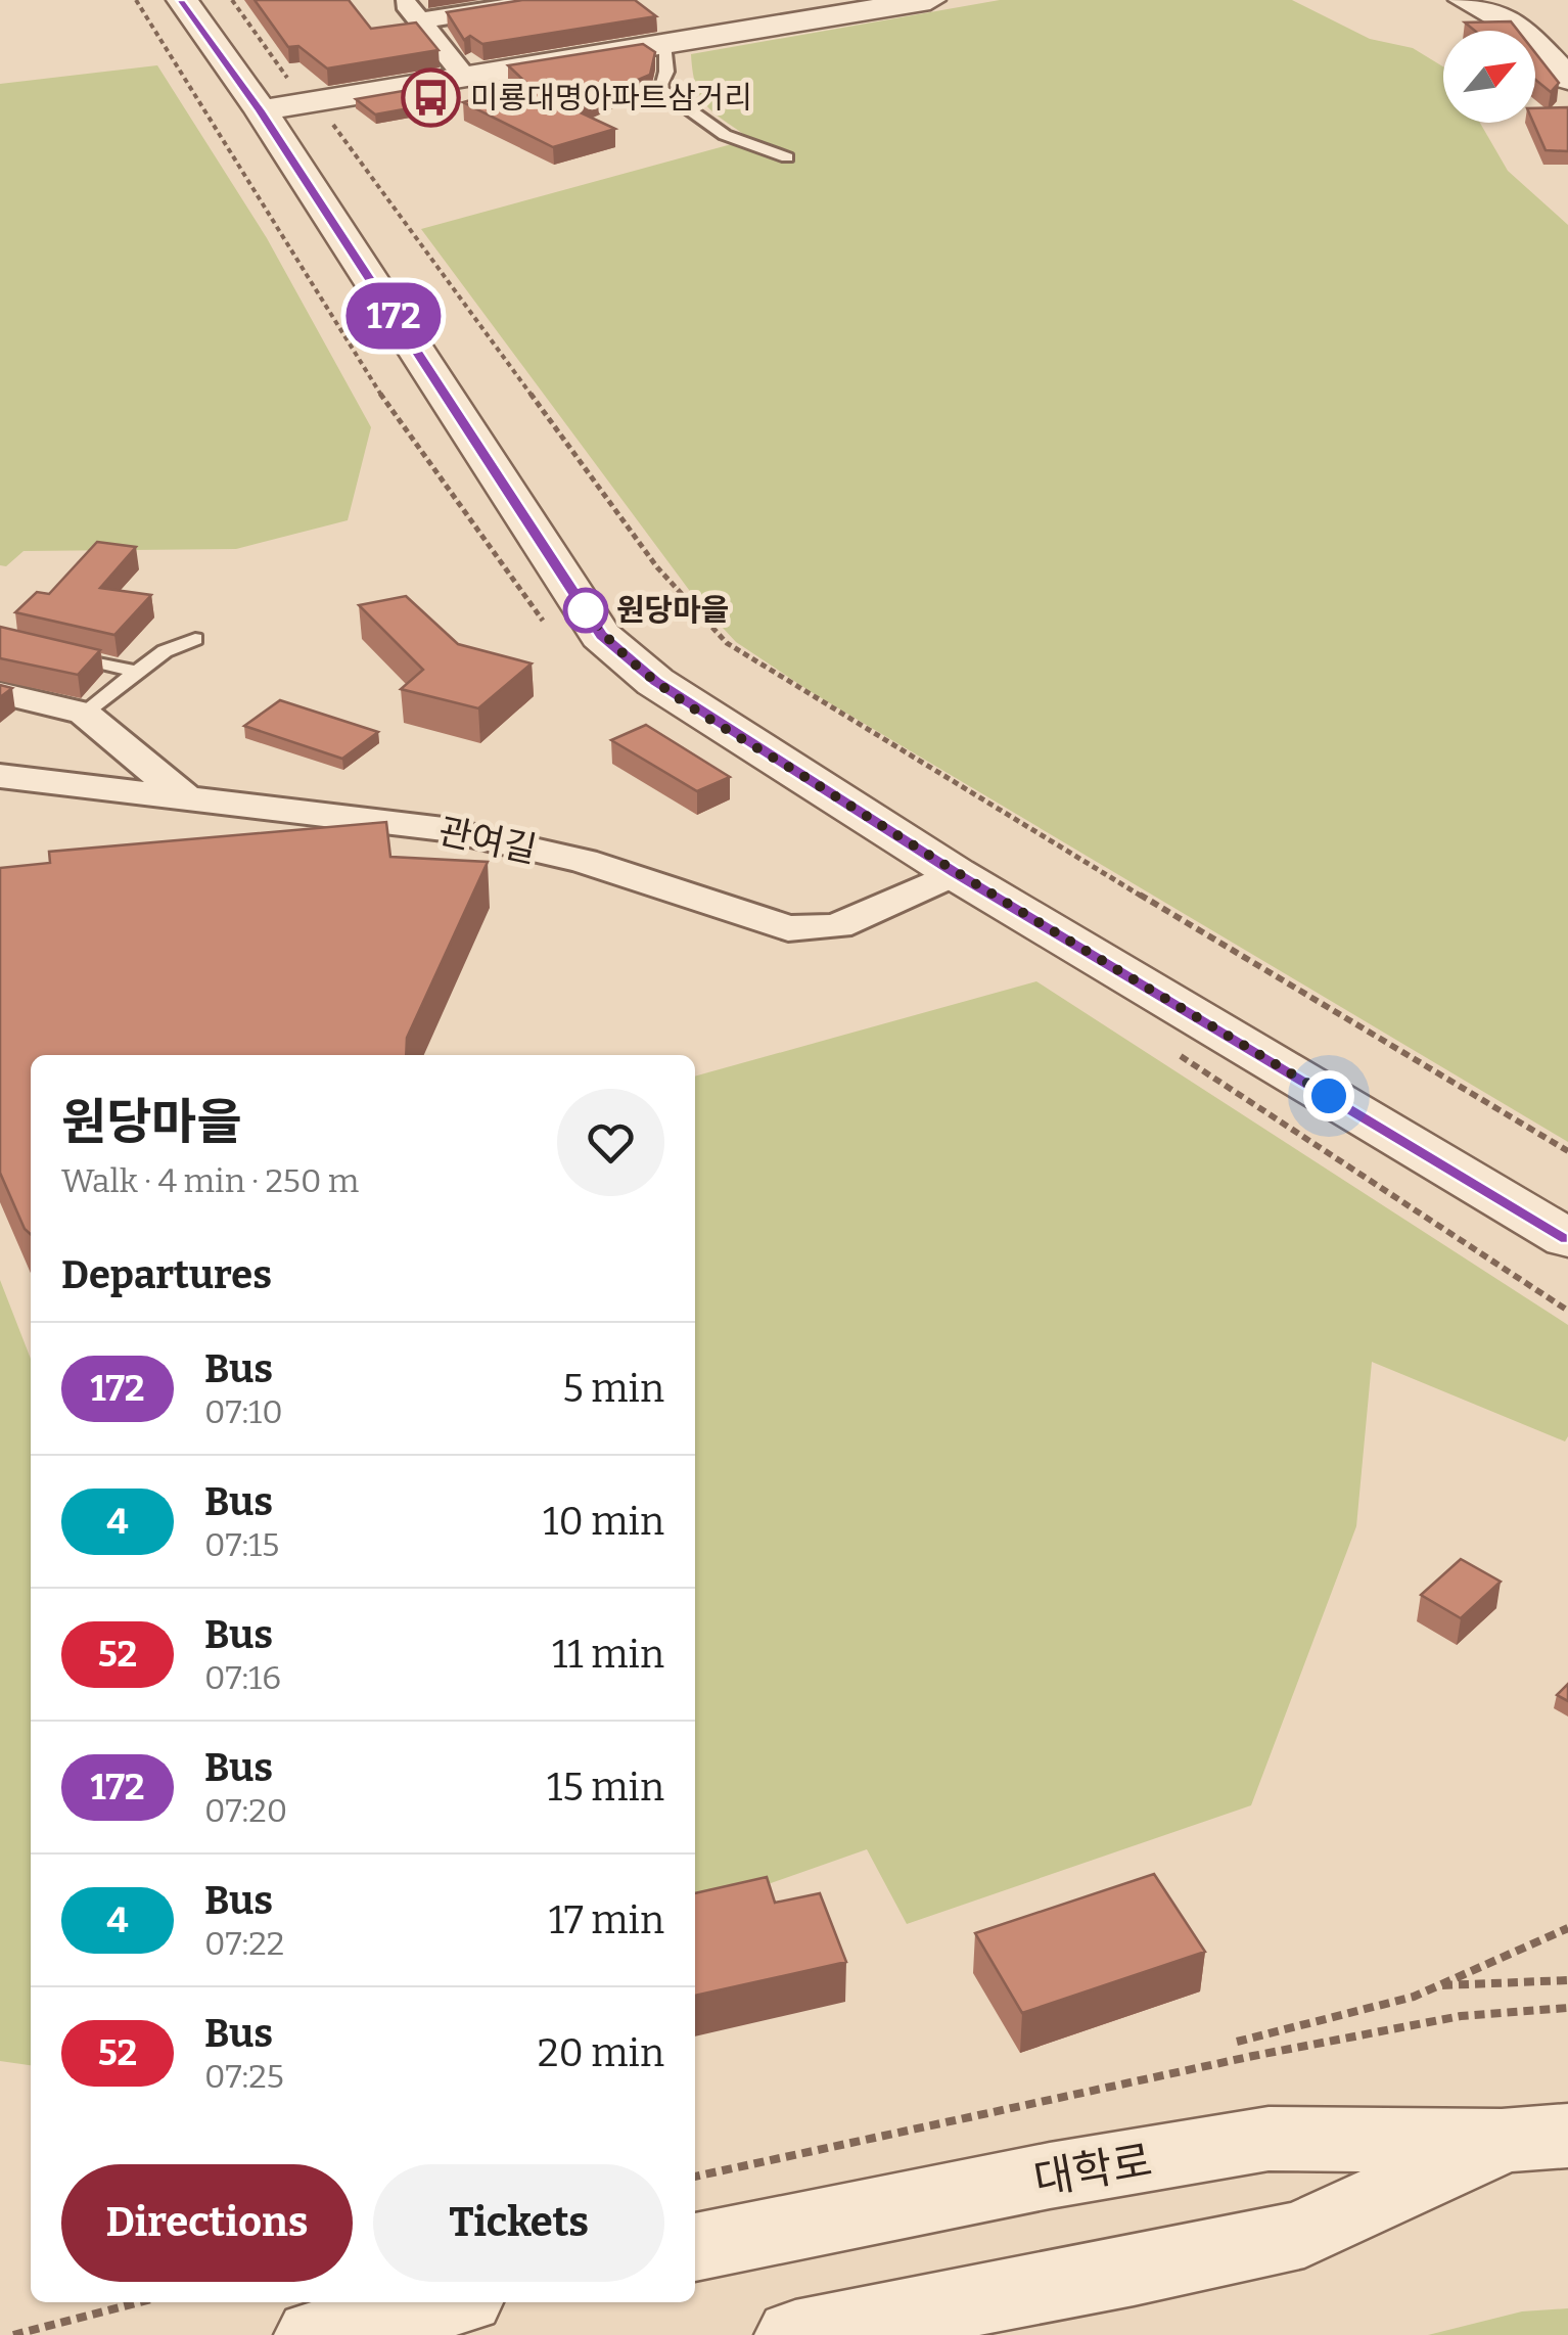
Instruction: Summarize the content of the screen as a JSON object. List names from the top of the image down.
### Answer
{
  "streets": {
    "street": ["관여길", "대학로"]
  },
  "places": {
    "bus stop": ["미룡대명아파트삼거리"],
    "other": ["원당마을"]
  },
  "lines": ["bus line 172"],
  "north": "top right",
  "page": {
    "on_map": "172",
    "heading": [
      ["원당마을", "Walk · 4 min · 250 m"],
      "Departures"
    ],
    "list": [
      {
        "mark": "172",
        "name": "Bus",
        "note": "07:10",
        "value": "5 min"
      },
      {
        "mark": "4",
        "name": "Bus",
        "note": "07:15",
        "value": "10 min"
      },
      {
        "mark": "52",
        "name": "Bus",
        "note": "07:16",
        "value": "11 min"
      },
      {
        "mark": "172",
        "name": "Bus",
        "note": "07:20",
        "value": "15 min"
      },
      {
        "mark": "4",
        "name": "Bus",
        "note": "07:22",
        "value": "17 min"
      },
      {
        "mark": "52",
        "name": "Bus",
        "note": "07:25",
        "value": "20 min"
      }
    ],
    "buttons": ["Directions", "Tickets"]
  }
}
